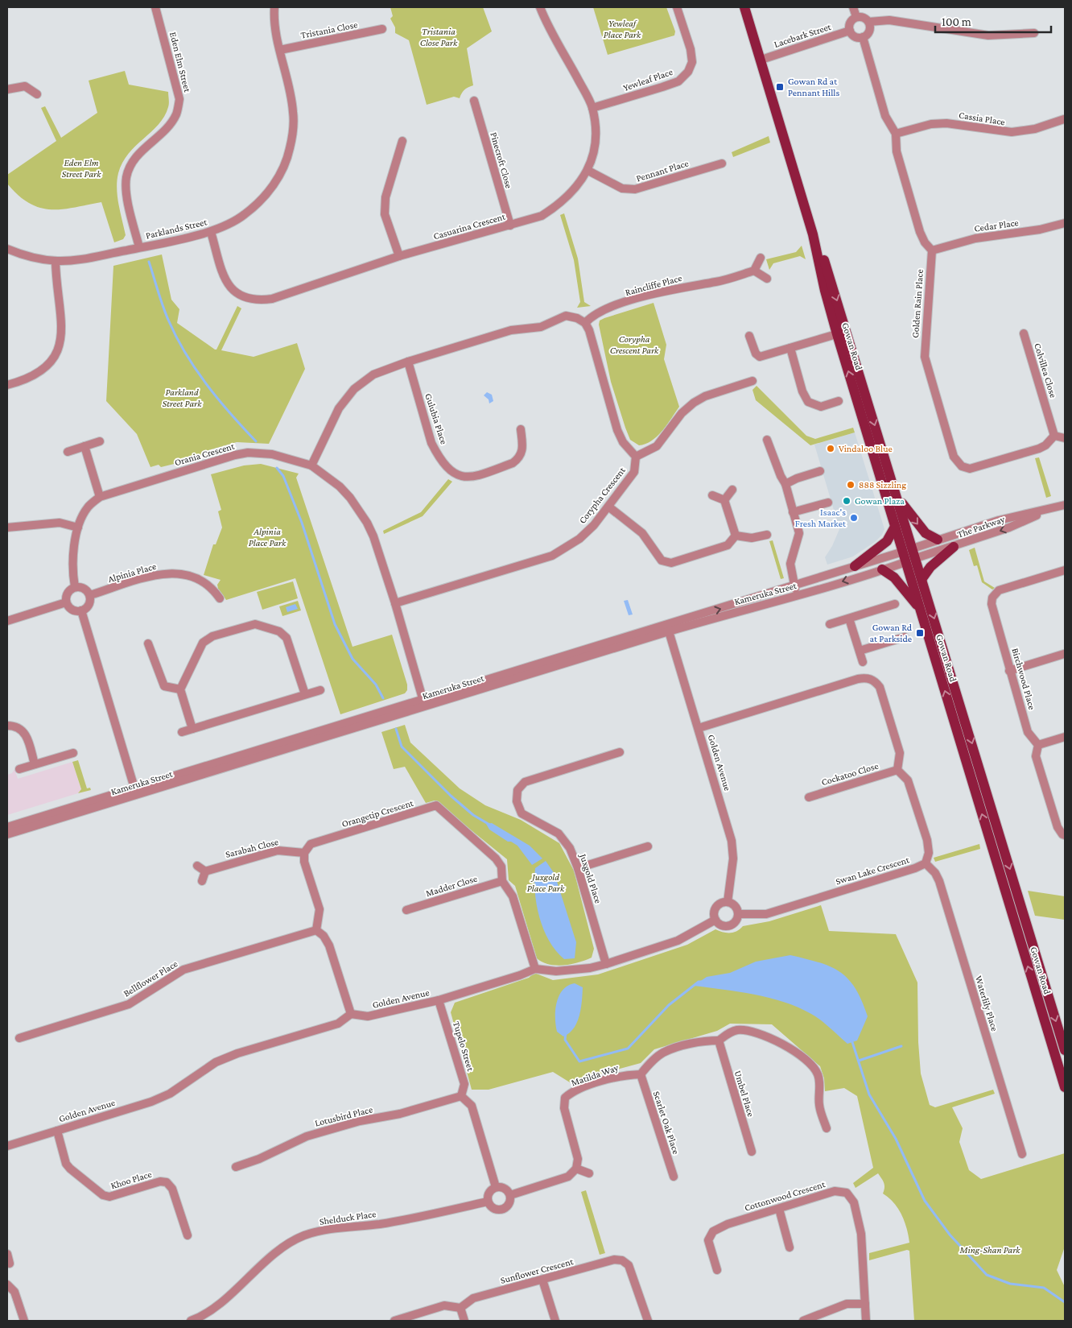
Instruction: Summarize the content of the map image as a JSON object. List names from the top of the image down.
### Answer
{
  "streets": {
    "main road": ["Gowan Road"],
    "street": [
      "Tristania Close",
      "Lacebark Street",
      "Eden Elm Street",
      "Yewleaf Place",
      "Cassia Place",
      "Pinecroft Close",
      "Pennant Place",
      "Cedar Place",
      "Casuarina Crescent",
      "Parklands Street",
      "Raincliffe Place",
      "Golden Rain Place",
      "Colvillea Close",
      "Gulubia Place",
      "Orania Crescent",
      "Corypha Crescent",
      "The Parkway",
      "Alpinia Place",
      "Kameruka Street",
      "Birchwood Place",
      "Golden Avenue",
      "Cockatoo Close",
      "Orangetip Crescent",
      "Sarabah Close",
      "Swan Lake Crescent",
      "Juxgold Place",
      "Madder Close",
      "Bellflower Place",
      "Waterlily Place",
      "Tupelo Street",
      "Matilda Way",
      "Umbel Place",
      "Lotusbird Place",
      "Scarlet Oak Place",
      "Khoo Place",
      "Cottonwood Crescent",
      "Shelduck Place",
      "Sunflower Crescent"
    ]
  },
  "crossings": [
    ["Tristania Close", "Parklands Street"],
    ["Lacebark Street", "Gowan Road"],
    ["Eden Elm Street", "Parklands Street"],
    ["Yewleaf Place", "Casuarina Crescent"],
    ["Pinecroft Close", "Casuarina Crescent"],
    ["Pennant Place", "Casuarina Crescent"],
    ["Cedar Place", "Golden Rain Place"],
    ["Casuarina Crescent", "Parklands Street"],
    ["Golden Rain Place", "Colvillea Close"],
    ["Gowan Road", "The Parkway"],
    ["Gowan Road", "Kameruka Street"],
    ["Orania Crescent", "Corypha Crescent"],
    ["Orania Crescent", "Alpinia Place"],
    ["Orania Crescent", "Kameruka Street"],
    ["Kameruka Street", "Golden Avenue"],
    ["Golden Avenue", "Orangetip Crescent"],
    ["Golden Avenue", "Swan Lake Crescent"],
    ["Golden Avenue", "Juxgold Place"],
    ["Golden Avenue", "Tupelo Street"],
    ["Golden Avenue", "Khoo Place"],
    ["Cockatoo Close", "Swan Lake Crescent"],
    ["Orangetip Crescent", "Sarabah Close"],
    ["Orangetip Crescent", "Madder Close"],
    ["Swan Lake Crescent", "Waterlily Place"],
    ["Tupelo Street", "Lotusbird Place"],
    ["Matilda Way", "Scarlet Oak Place"]
  ],
  "parks": [
    "Yewleaf Place Park",
    "Tristania Close Park",
    "Eden Elm Street Park",
    "Corypha Crescent Park",
    "Parkland Street Park",
    "Alpinia Place Park",
    "Juxgold Place Park",
    "Ming-Shan Park"
  ],
  "places": {
    "transit": ["Gowan Rd at Pennant Hills", "Gowan Rd at Parkside"],
    "other": [
      "Vindaloo Blue",
      "888 Sizzling",
      "Gowan Plaza",
      "Isaac's Fresh Market"
    ]
  },
  "scale_bar": "100 m"
}
